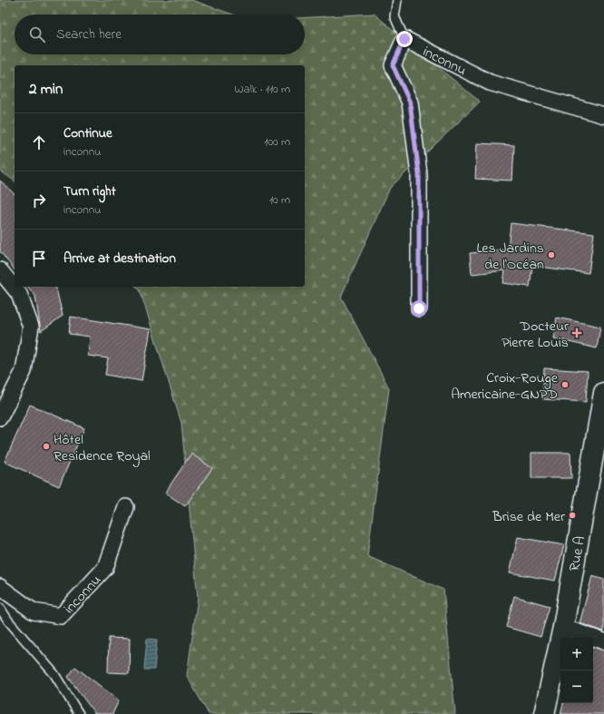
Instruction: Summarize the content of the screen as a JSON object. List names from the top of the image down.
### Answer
{
  "streets": {
    "street": ["inconnu", "Rue A"]
  },
  "places": {
    "other": [
      "Les Jardins de l'Océan",
      "Croix-Rouge Americaine-GNPD",
      "Hôtel Residence Royal",
      "Brise de Mer"
    ],
    "health": ["Docteur Pierre Louis"]
  },
  "page": {
    "search": "Search here",
    "heading": ["2 min", "Walk · 110 m"],
    "list": [
      ["Continue", "inconnu", "100 m"],
      ["Turn right", "inconnu", "10 m"],
      "Arrive at destination"
    ],
    "map_buttons": ["+", "−"]
  }
}
